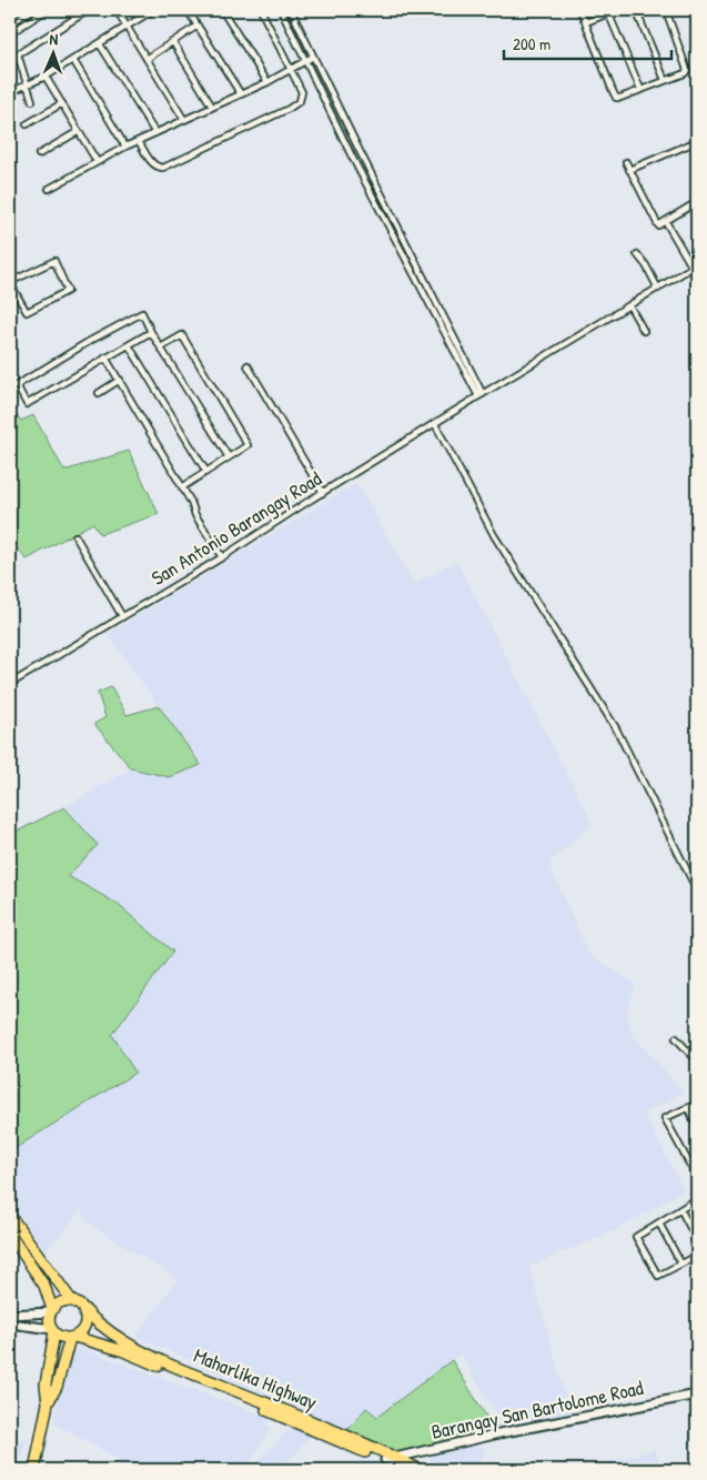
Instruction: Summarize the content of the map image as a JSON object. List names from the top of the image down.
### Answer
{
  "streets": {
    "highway": ["Maharlika Highway"],
    "street": ["San Antonio Barangay Road", "Barangay San Bartolome Road"]
  },
  "crossings": [
    ["Maharlika Highway", "Barangay San Bartolome Road"]
  ],
  "scale_bar": "200 m",
  "north": "top"
}
